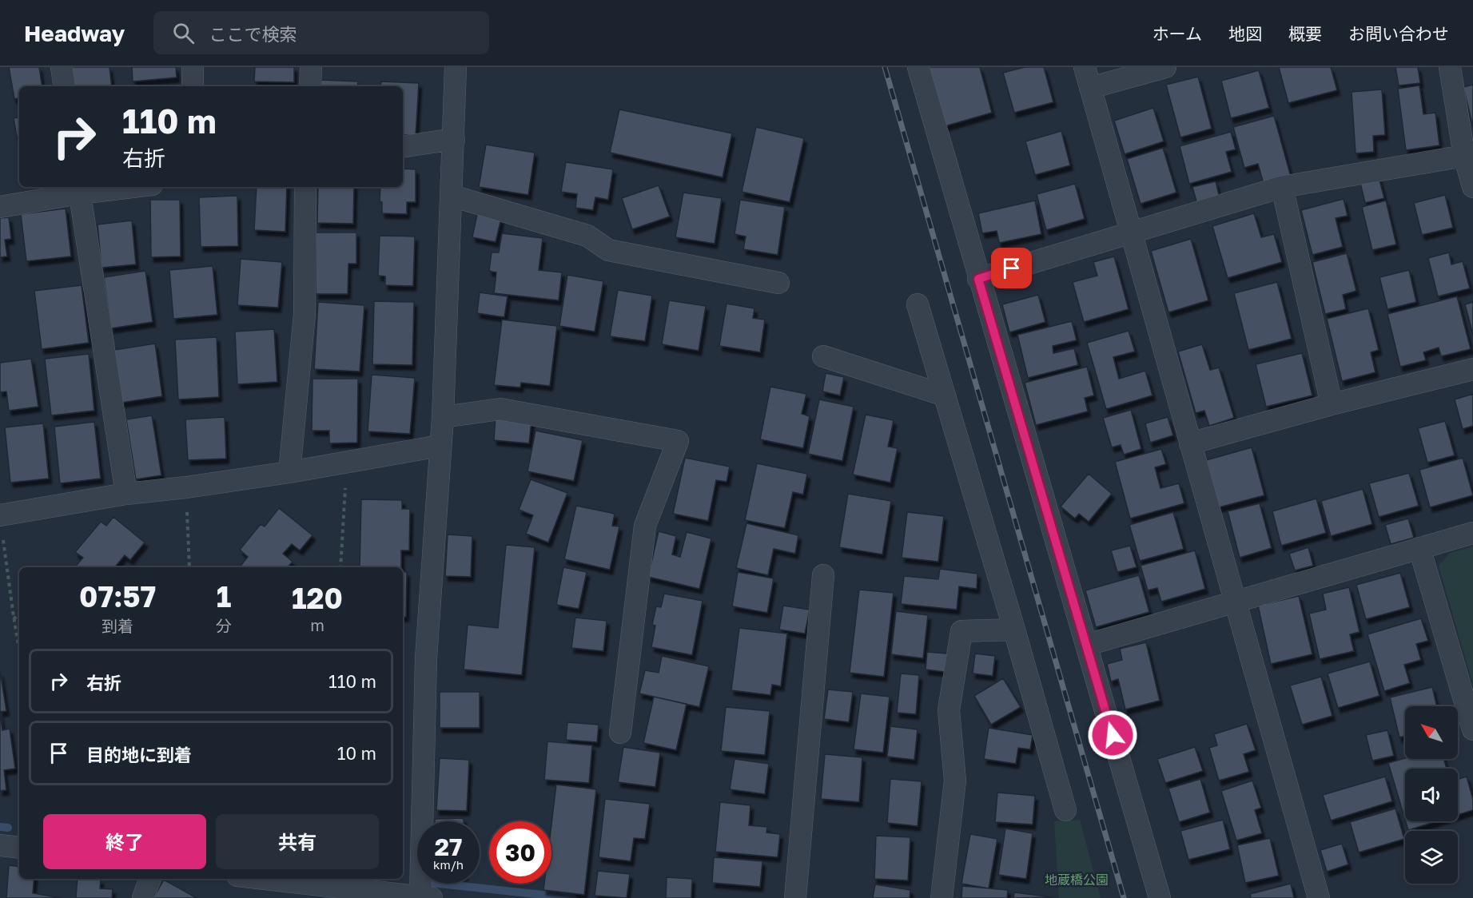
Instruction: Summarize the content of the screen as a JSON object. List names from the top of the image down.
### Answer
{
  "parks": ["地蔵橋公園"],
  "north": "top left",
  "page": {
    "header": "Headway",
    "search": "ここで検索",
    "nav": [
      "ホーム",
      "地図",
      "概要",
      "お問い合わせ"
    ],
    "turn": ["110 m", "右折"],
    "eta": [
      "07:57",
      "到着",
      "1",
      "分",
      "120",
      "m"
    ],
    "list": [
      {
        "name": "右折",
        "value": "110 m"
      },
      {
        "name": "目的地に到着",
        "value": "10 m"
      }
    ],
    "buttons": ["終了", "共有"],
    "speed": "27 km/h",
    "limit": "30"
  }
}
